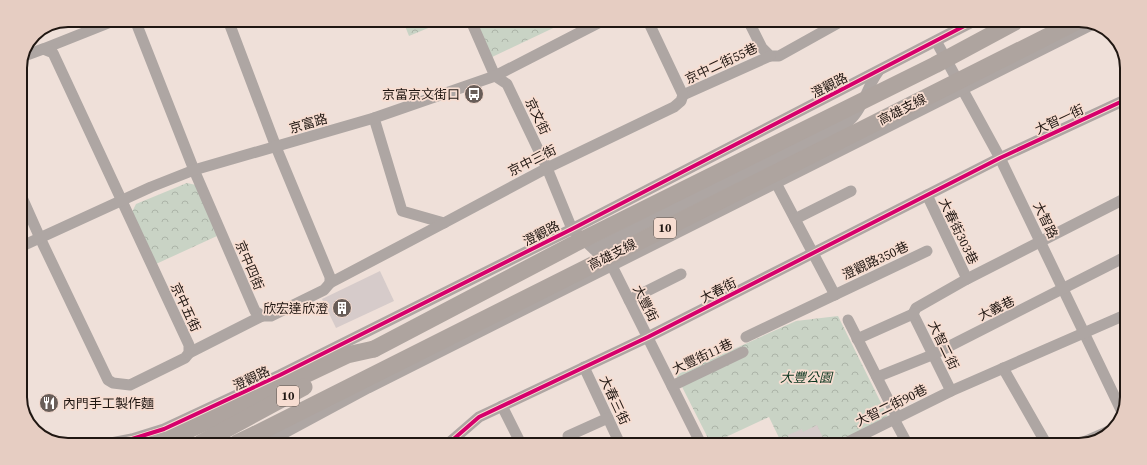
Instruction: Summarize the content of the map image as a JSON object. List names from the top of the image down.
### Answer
{
  "streets": {
    "highway": ["高雄支線", "10"],
    "street": [
      "京中二街55巷",
      "澄觀路",
      "京文街",
      "大智一街",
      "京富路",
      "京中三街",
      "大智路",
      "大春街303巷",
      "澄觀路350巷",
      "京中四街",
      "大春街",
      "大豐街",
      "京中五街",
      "大義巷",
      "大智二街",
      "大豐街11巷",
      "大春三街",
      "大智二街90巷"
    ]
  },
  "crossings": [
    ["京中二街55巷", "京中三街"],
    ["澄觀路", "京文街"],
    ["澄觀路", "大智路"],
    ["澄觀路", "大豐街"],
    ["京文街", "京富路"],
    ["京文街", "京中三街"],
    ["京文街", "大豐街"],
    ["大智一街", "大智路"],
    ["大智一街", "大春街"],
    ["京富路", "京中四街"],
    ["京富路", "京中五街"],
    ["大智路", "大春街"],
    ["大智路", "大義巷"],
    ["大智路", "大智二街"],
    ["大春街303巷", "大春街"],
    ["大春街303巷", "大智二街"],
    ["澄觀路350巷", "大春街"],
    ["大春街", "大豐街"],
    ["大春街", "大春三街"],
    ["大豐街", "大豐街11巷"],
    ["大義巷", "大智二街"],
    ["大智二街", "大智二街90巷"]
  ],
  "parks": ["大豐公園"],
  "places": {
    "bus stop": ["京富京文街口"],
    "building": ["欣宏達欣澄"],
    "restaurant": ["內門手工製作麵"]
  }
}
